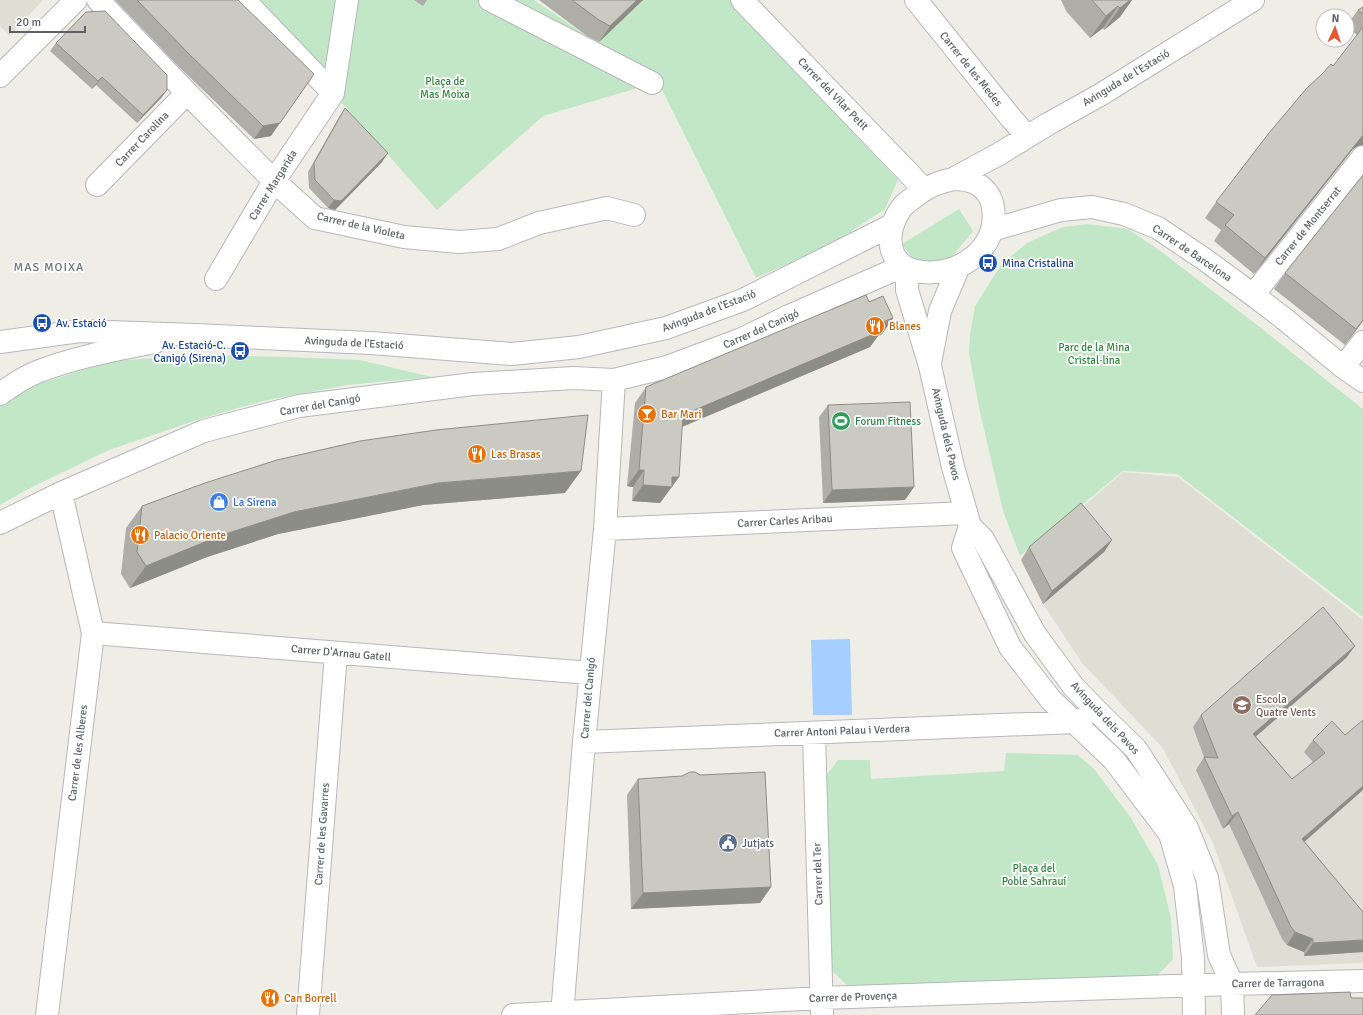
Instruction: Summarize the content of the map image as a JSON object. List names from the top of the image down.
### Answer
{
  "streets": {
    "street": [
      "Carrer de les Medes",
      "Avinguda de l'Estació",
      "Carrer del Vilar Petit",
      "Carrer Carolina",
      "Carrer Margarida",
      "Carrer de la Violeta",
      "Carrer de Montserrat",
      "Carrer de Barcelona",
      "Carrer del Canigó",
      "Avinguda dels Pavos",
      "Carrer Carles Aribau",
      "Carrer D'Arnau Gatell",
      "Carrer Antoni Palau i Verdera",
      "Carrer de les Alberes",
      "Carrer de les Gavarres",
      "Carrer del Ter",
      "Carrer de Tarragona",
      "Carrer de Provença"
    ]
  },
  "crossings": [
    ["Carrer de les Medes", "Avinguda de l'Estació"],
    ["Avinguda de l'Estació", "Carrer del Vilar Petit"],
    ["Avinguda de l'Estació", "Carrer de Barcelona"],
    ["Avinguda de l'Estació", "Carrer del Canigó"],
    ["Avinguda de l'Estació", "Avinguda dels Pavos"],
    ["Carrer del Vilar Petit", "Carrer de Barcelona"],
    ["Carrer del Vilar Petit", "Carrer del Canigó"],
    ["Carrer del Vilar Petit", "Avinguda dels Pavos"],
    ["Carrer Carolina", "Carrer de la Violeta"],
    ["Carrer Margarida", "Carrer de la Violeta"],
    ["Carrer de Montserrat", "Carrer de Barcelona"],
    ["Carrer de Barcelona", "Carrer del Canigó"],
    ["Carrer de Barcelona", "Avinguda dels Pavos"],
    ["Carrer del Canigó", "Avinguda dels Pavos"],
    ["Carrer del Canigó", "Carrer Carles Aribau"],
    ["Carrer del Canigó", "Carrer D'Arnau Gatell"],
    ["Carrer del Canigó", "Carrer Antoni Palau i Verdera"],
    ["Carrer del Canigó", "Carrer de les Alberes"],
    ["Carrer del Canigó", "Carrer de Provença"],
    ["Avinguda dels Pavos", "Carrer Carles Aribau"],
    ["Avinguda dels Pavos", "Carrer Antoni Palau i Verdera"],
    ["Avinguda dels Pavos", "Carrer de Tarragona"],
    ["Avinguda dels Pavos", "Carrer de Provença"],
    ["Carrer D'Arnau Gatell", "Carrer de les Alberes"],
    ["Carrer D'Arnau Gatell", "Carrer de les Gavarres"],
    ["Carrer Antoni Palau i Verdera", "Carrer del Ter"],
    ["Carrer del Ter", "Carrer de Provença"],
    ["Carrer de Tarragona", "Carrer de Provença"]
  ],
  "districts": ["MAS MOIXA"],
  "parks": ["Plaça de Mas Moixa", "Parc de la Mina Cristal·lina", "Plaça del Poble Sahrauí"],
  "places": {
    "bus stop": ["Mina Cristalina", "Av. Estació", "Av. Estació-C. Canigó (Sirena)"],
    "restaurant": [
      "Blanes",
      "Las Brasas",
      "Palacio Oriente",
      "Can Borrell"
    ],
    "bar": ["Bar Mari"],
    "sports": ["Forum Fitness"],
    "shop": ["La Sirena"],
    "school or university": ["Escola Quatre Vents"],
    "public building": ["Jutjats"]
  },
  "scale_bar": "20 m",
  "north": "top"
}
